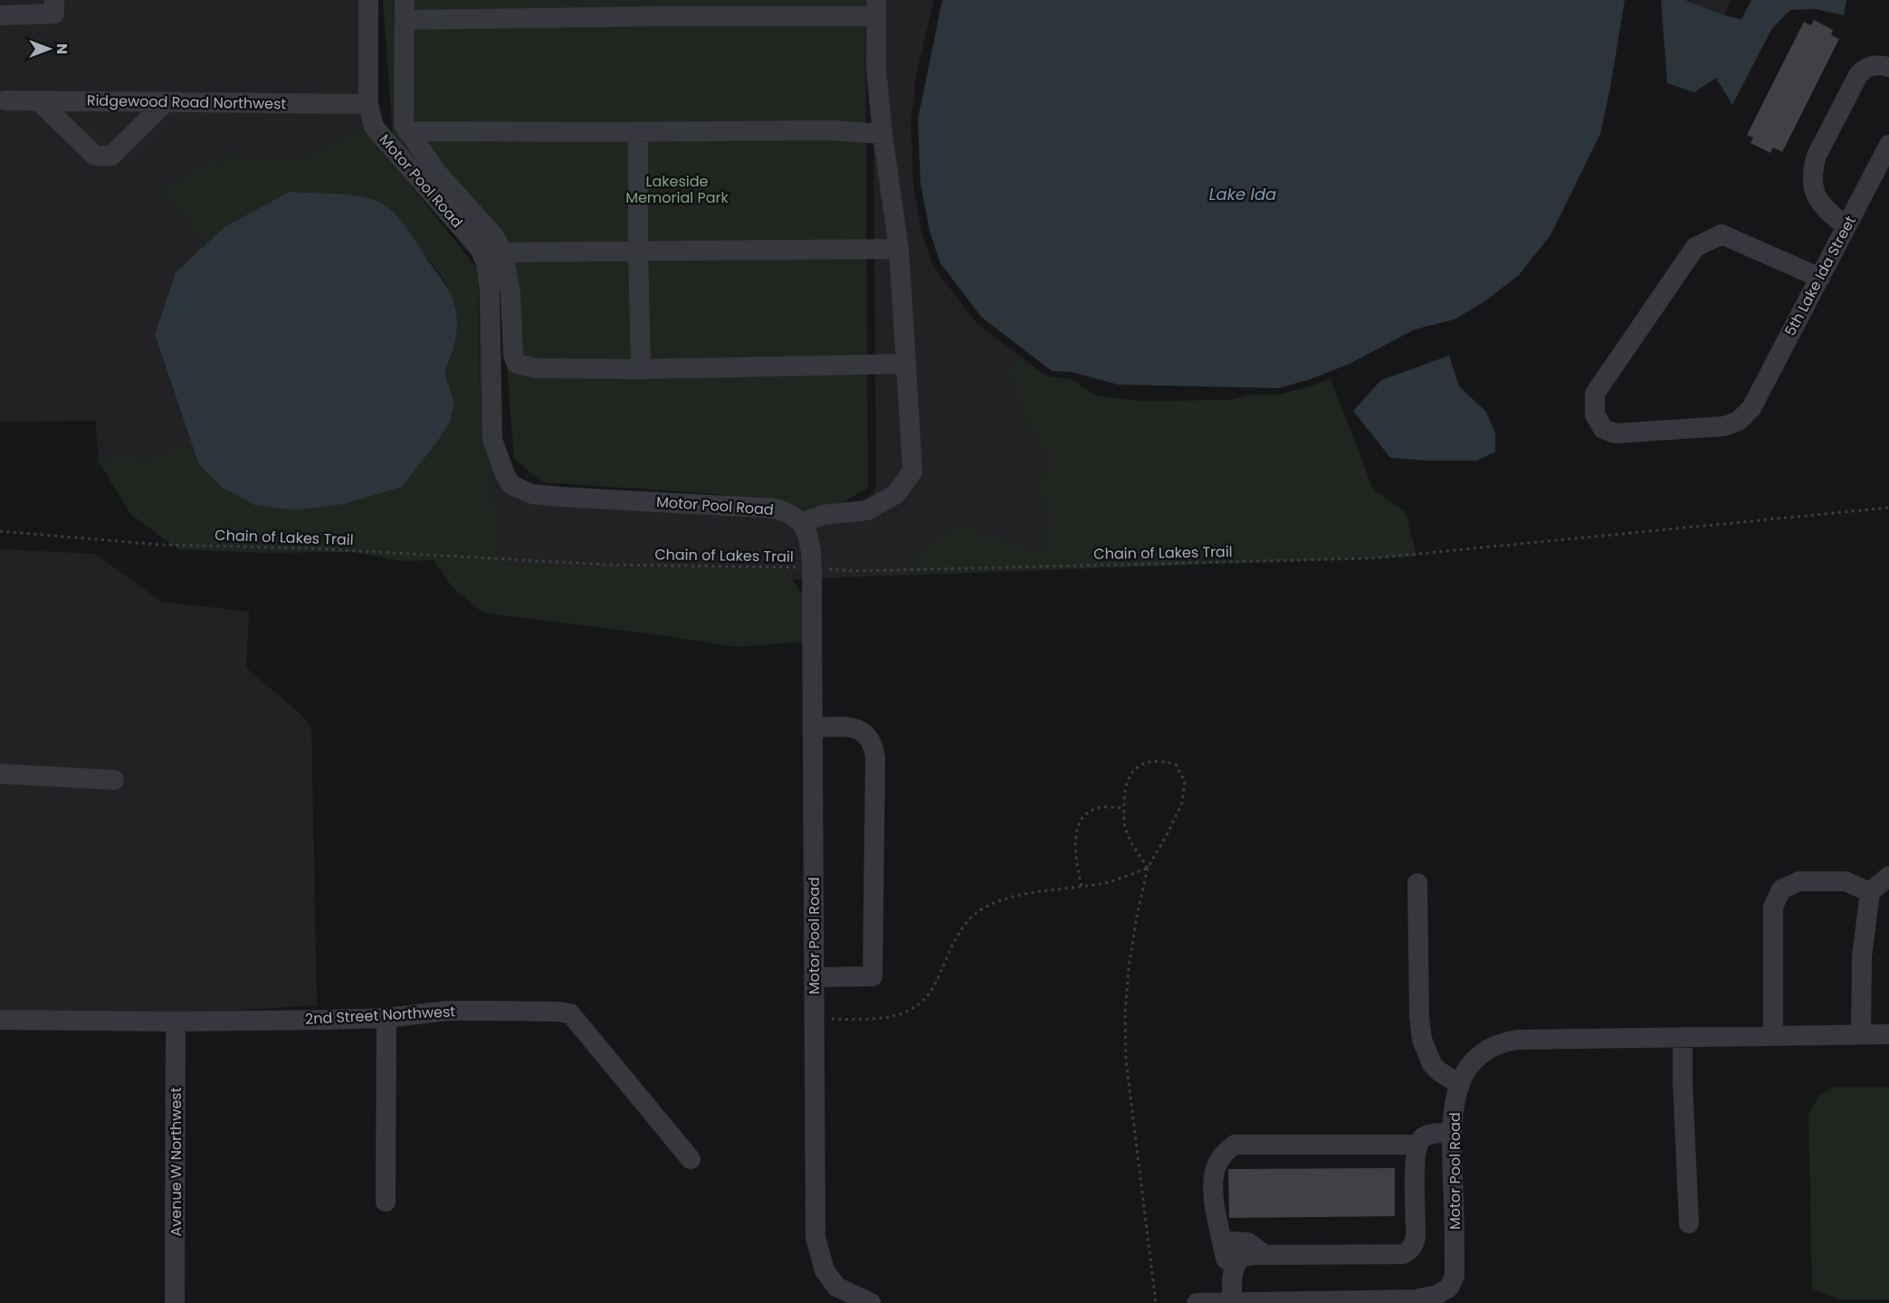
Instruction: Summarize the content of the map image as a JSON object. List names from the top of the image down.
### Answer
{
  "streets": {
    "street": [
      "Ridgewood Road Northwest",
      "Motor Pool Road",
      "5th Lake Ida Street",
      "2nd Street Northwest",
      "Avenue W Northwest"
    ],
    "path": ["Chain of Lakes Trail"]
  },
  "crossings": [
    ["Ridgewood Road Northwest", "Motor Pool Road"],
    ["Motor Pool Road", "Chain of Lakes Trail"],
    ["2nd Street Northwest", "Avenue W Northwest"]
  ],
  "water": ["Lake Ida"],
  "parks": ["Lakeside Memorial Park"],
  "north": "right"
}
